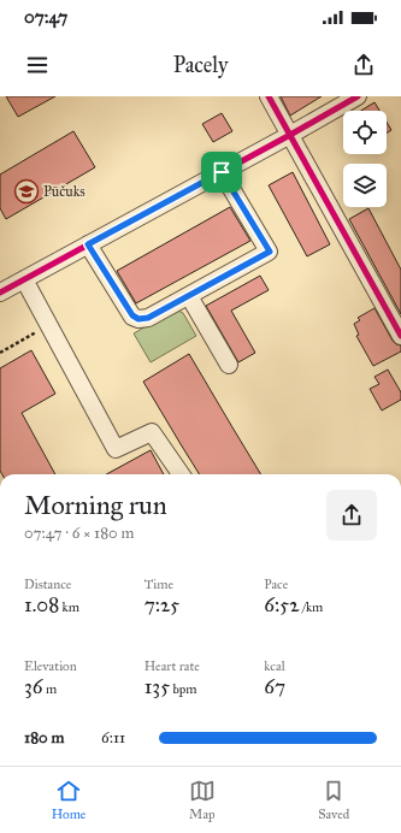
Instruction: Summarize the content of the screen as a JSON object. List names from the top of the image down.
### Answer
{
  "places": {
    "school or university": ["Pūčuks"]
  },
  "page": {
    "status": "07:47",
    "header": "Pacely",
    "heading": ["Morning run", "07:47 · 6 × 180 m"],
    "stats": [
      ["Distance", "1.08 km"],
      ["Time", "7:25"],
      ["Pace", "6:52 /km"],
      ["Elevation", "36 m"],
      ["Heart rate", "135 bpm"],
      ["kcal", "67"]
    ],
    "list": [
      {
        "name": "180 m",
        "note": "6:11"
      }
    ],
    "tabs": ["Home", "Map", "Saved"]
  }
}
